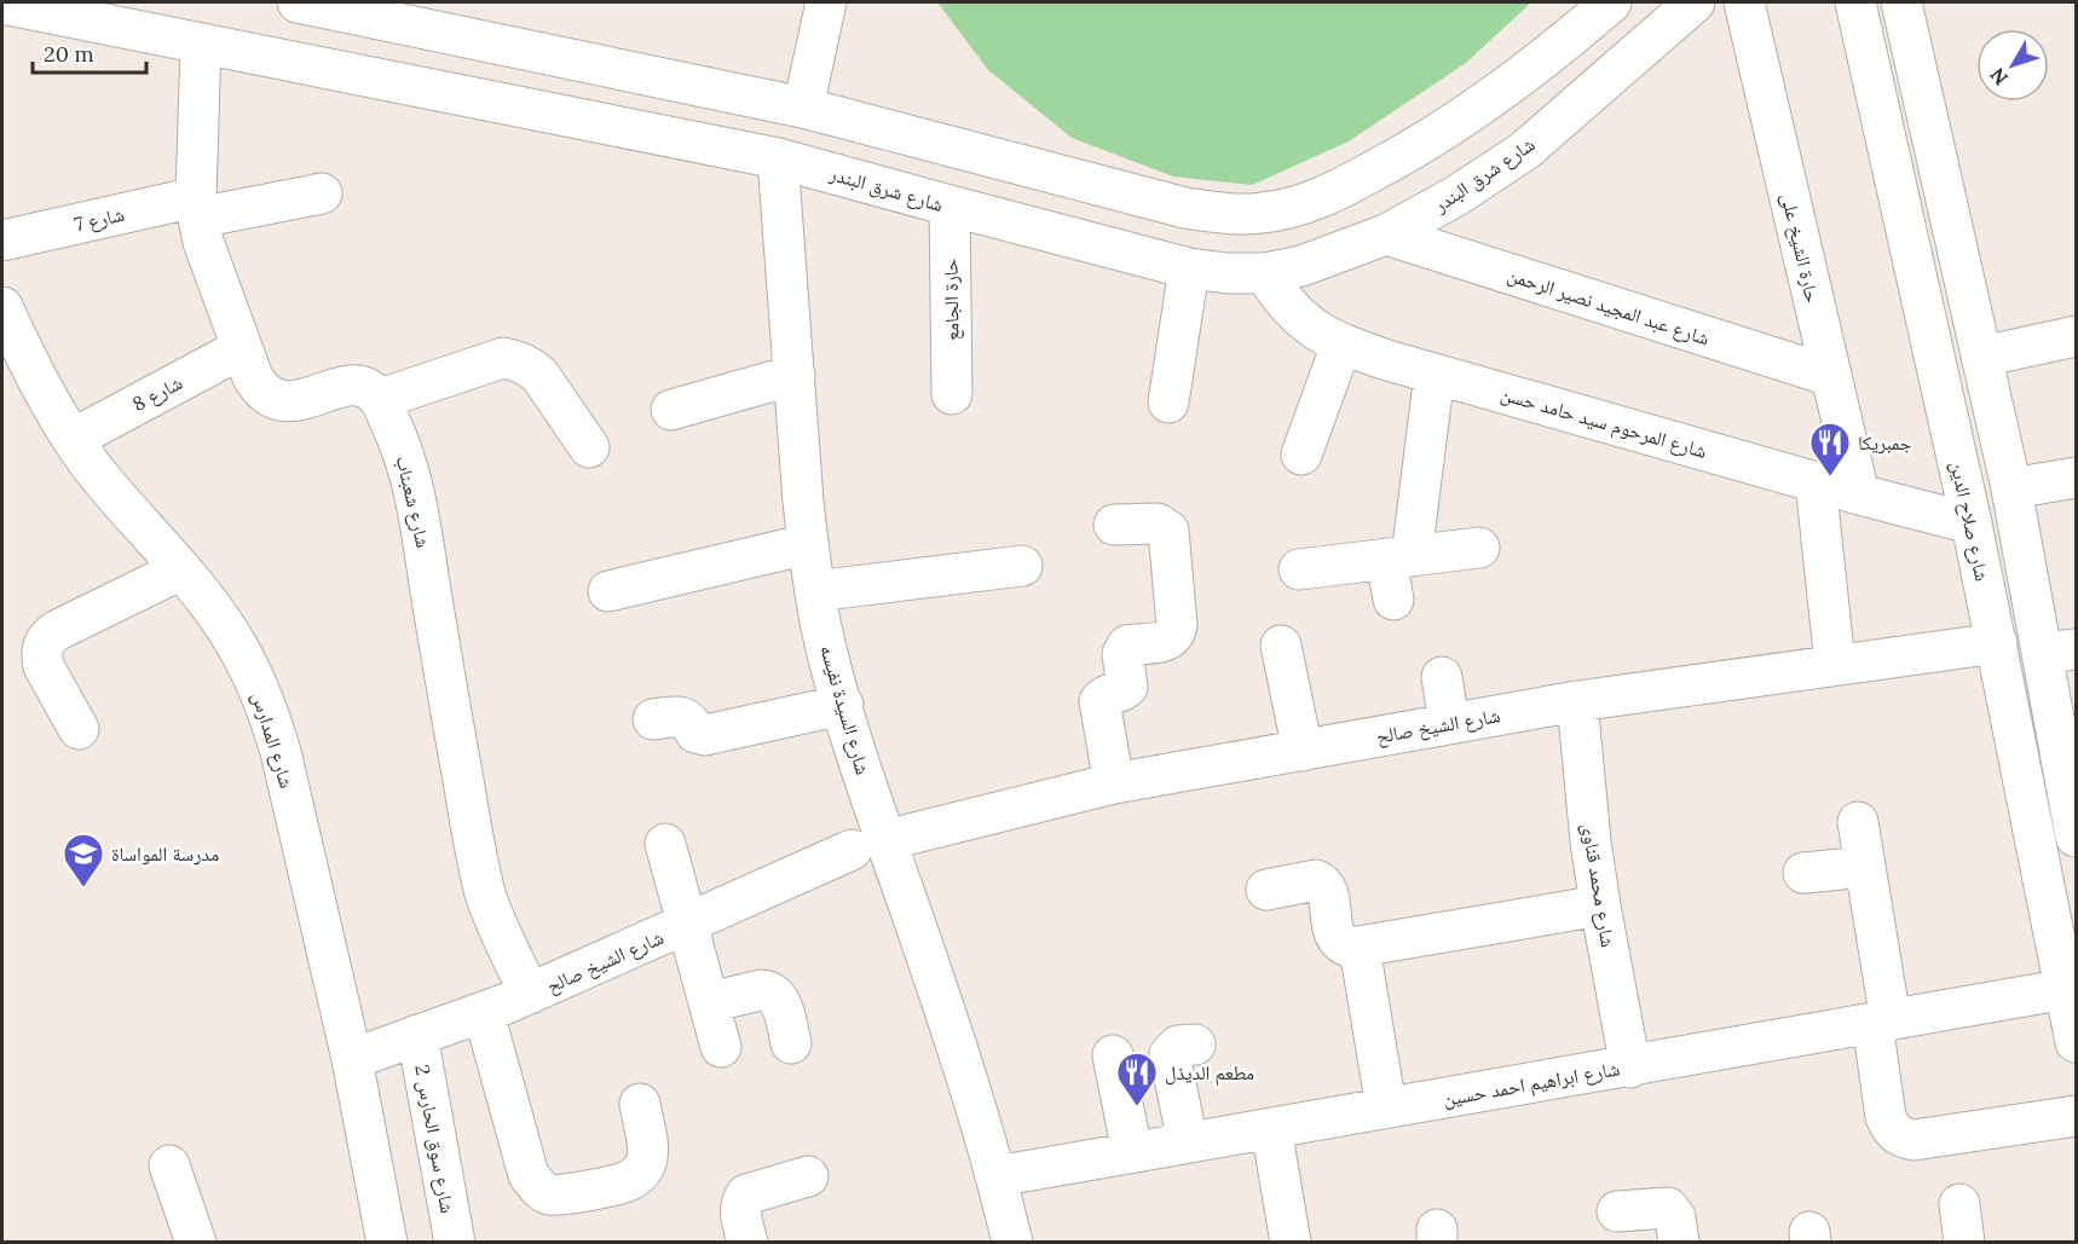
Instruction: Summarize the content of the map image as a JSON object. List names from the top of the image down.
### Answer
{
  "streets": {
    "street": [
      "شارع شرق البندر",
      "شارع 7",
      "حارة الشيخ على",
      "حارة الجامع",
      "شارع عبد المجيد نصير الرحمن",
      "شارع 8",
      "شارع المرحوم سيد حامد حسن",
      "شارع شعبناب",
      "شارع صلاح الدين",
      "شارع السيدة نفيسه",
      "شارع الشيخ صالح",
      "شارع المدارس",
      "شارع محمد قناوى",
      "شارع ابراهيم احمد حسين",
      "شارع سوق الحارس 2"
    ]
  },
  "crossings": [
    ["شارع شرق البندر", "حارة الجامع"],
    ["شارع شرق البندر", "شارع عبد المجيد نصير الرحمن"],
    ["شارع شرق البندر", "شارع المرحوم سيد حامد حسن"],
    ["شارع شرق البندر", "شارع السيدة نفيسه"],
    ["حارة الشيخ على", "شارع عبد المجيد نصير الرحمن"],
    ["حارة الشيخ على", "شارع المرحوم سيد حامد حسن"],
    ["شارع 8", "شارع المدارس"],
    ["شارع المرحوم سيد حامد حسن", "شارع صلاح الدين"],
    ["شارع شعبناب", "شارع الشيخ صالح"],
    ["شارع صلاح الدين", "شارع الشيخ صالح"],
    ["شارع صلاح الدين", "شارع ابراهيم احمد حسين"],
    ["شارع السيدة نفيسه", "شارع الشيخ صالح"],
    ["شارع السيدة نفيسه", "شارع ابراهيم احمد حسين"],
    ["شارع الشيخ صالح", "شارع المدارس"],
    ["شارع الشيخ صالح", "شارع محمد قناوى"],
    ["شارع الشيخ صالح", "شارع سوق الحارس 2"],
    ["شارع محمد قناوى", "شارع ابراهيم احمد حسين"]
  ],
  "places": {
    "restaurant": ["جمبريكا", "مطعم الديذل"],
    "school or university": ["مدرسة المواساة"]
  },
  "scale_bar": "20 m",
  "north": "bottom left"
}
